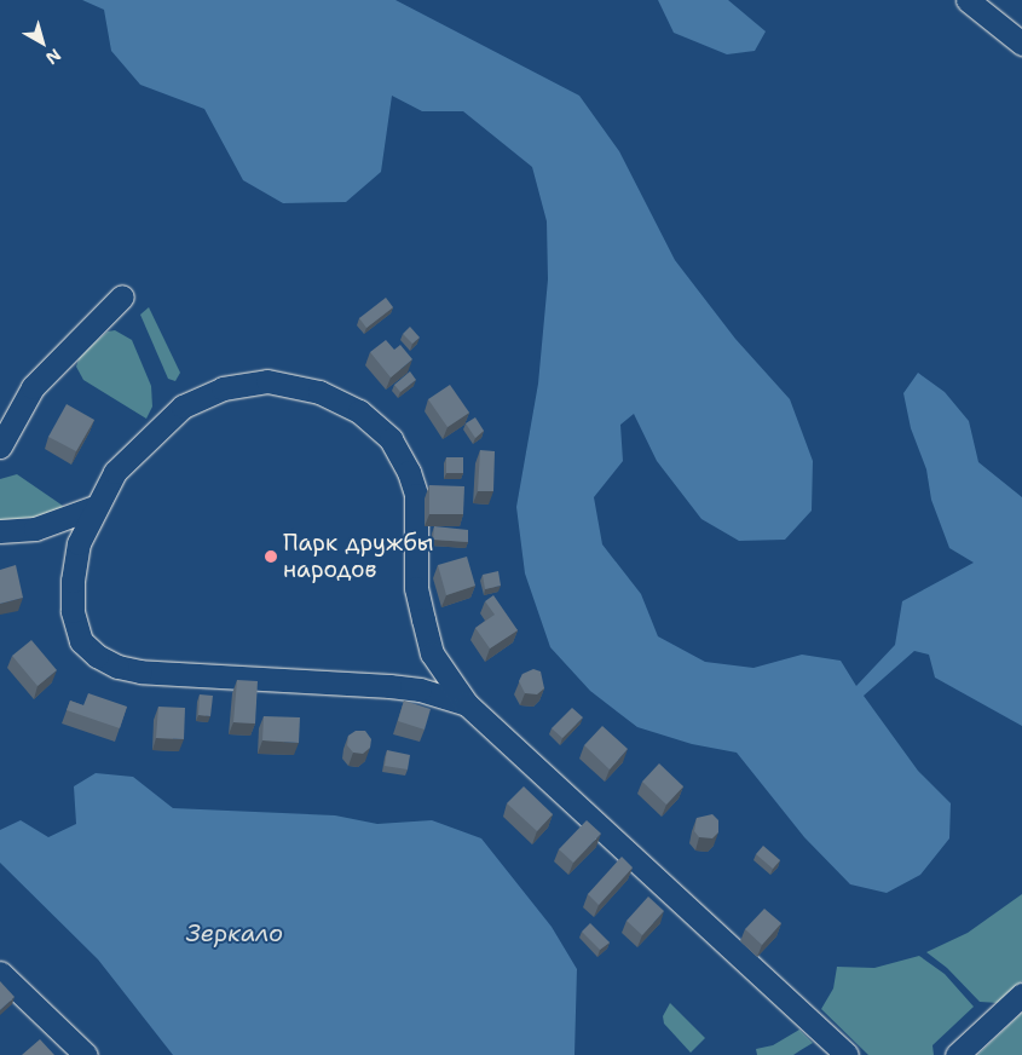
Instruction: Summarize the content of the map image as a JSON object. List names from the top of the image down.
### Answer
{
  "water": ["Зеркало"],
  "places": ["Парк дружбы народов"],
  "north": "bottom right"
}
